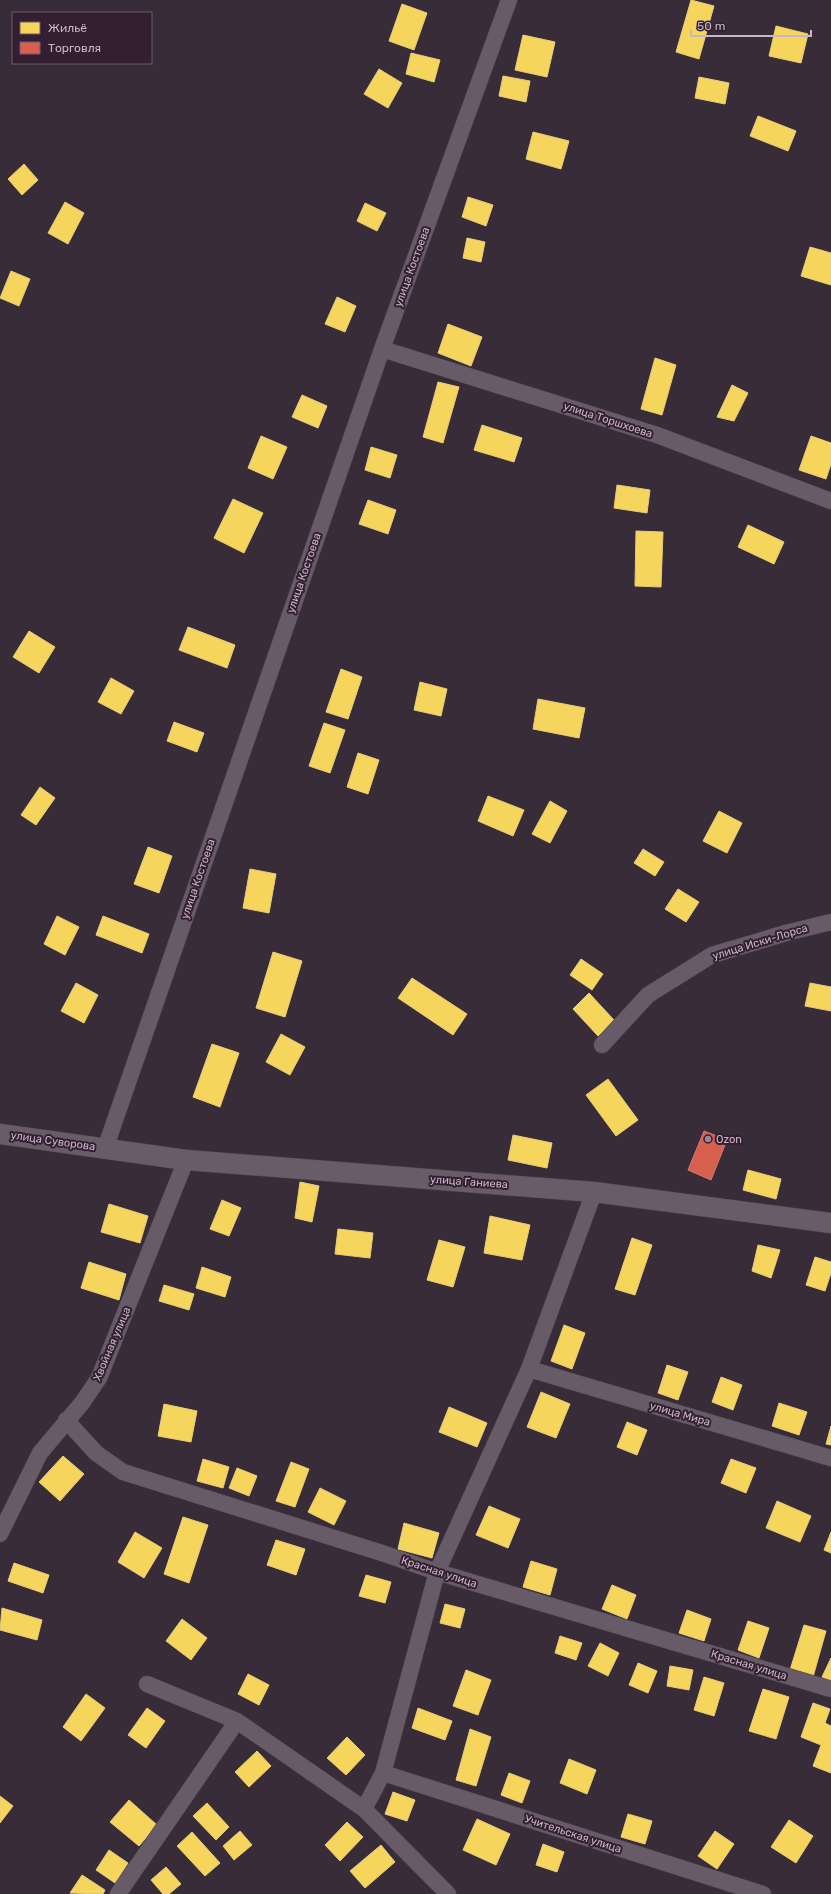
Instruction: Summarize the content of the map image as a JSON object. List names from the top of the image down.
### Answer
{
  "streets": {
    "main road": ["улица Суворова", "улица Ганиева"],
    "street": [
      "улица Костоева",
      "улица Торшхоева",
      "улица Иски-Лорса",
      "Хвойная улица",
      "улица Мира",
      "Красная улица",
      "Учительская улица"
    ]
  },
  "crossings": [
    ["улица Костоева", "улица Торшхоева"],
    ["улица Костоева", "улица Суворова"],
    ["улица Костоева", "улица Ганиева"],
    ["улица Суворова", "улица Ганиева"],
    ["улица Ганиева", "Хвойная улица"],
    ["Хвойная улица", "Красная улица"]
  ],
  "places": ["Ozon"],
  "legend": ["Жильё", "Торговля"],
  "scale_bar": "50 m"
}
